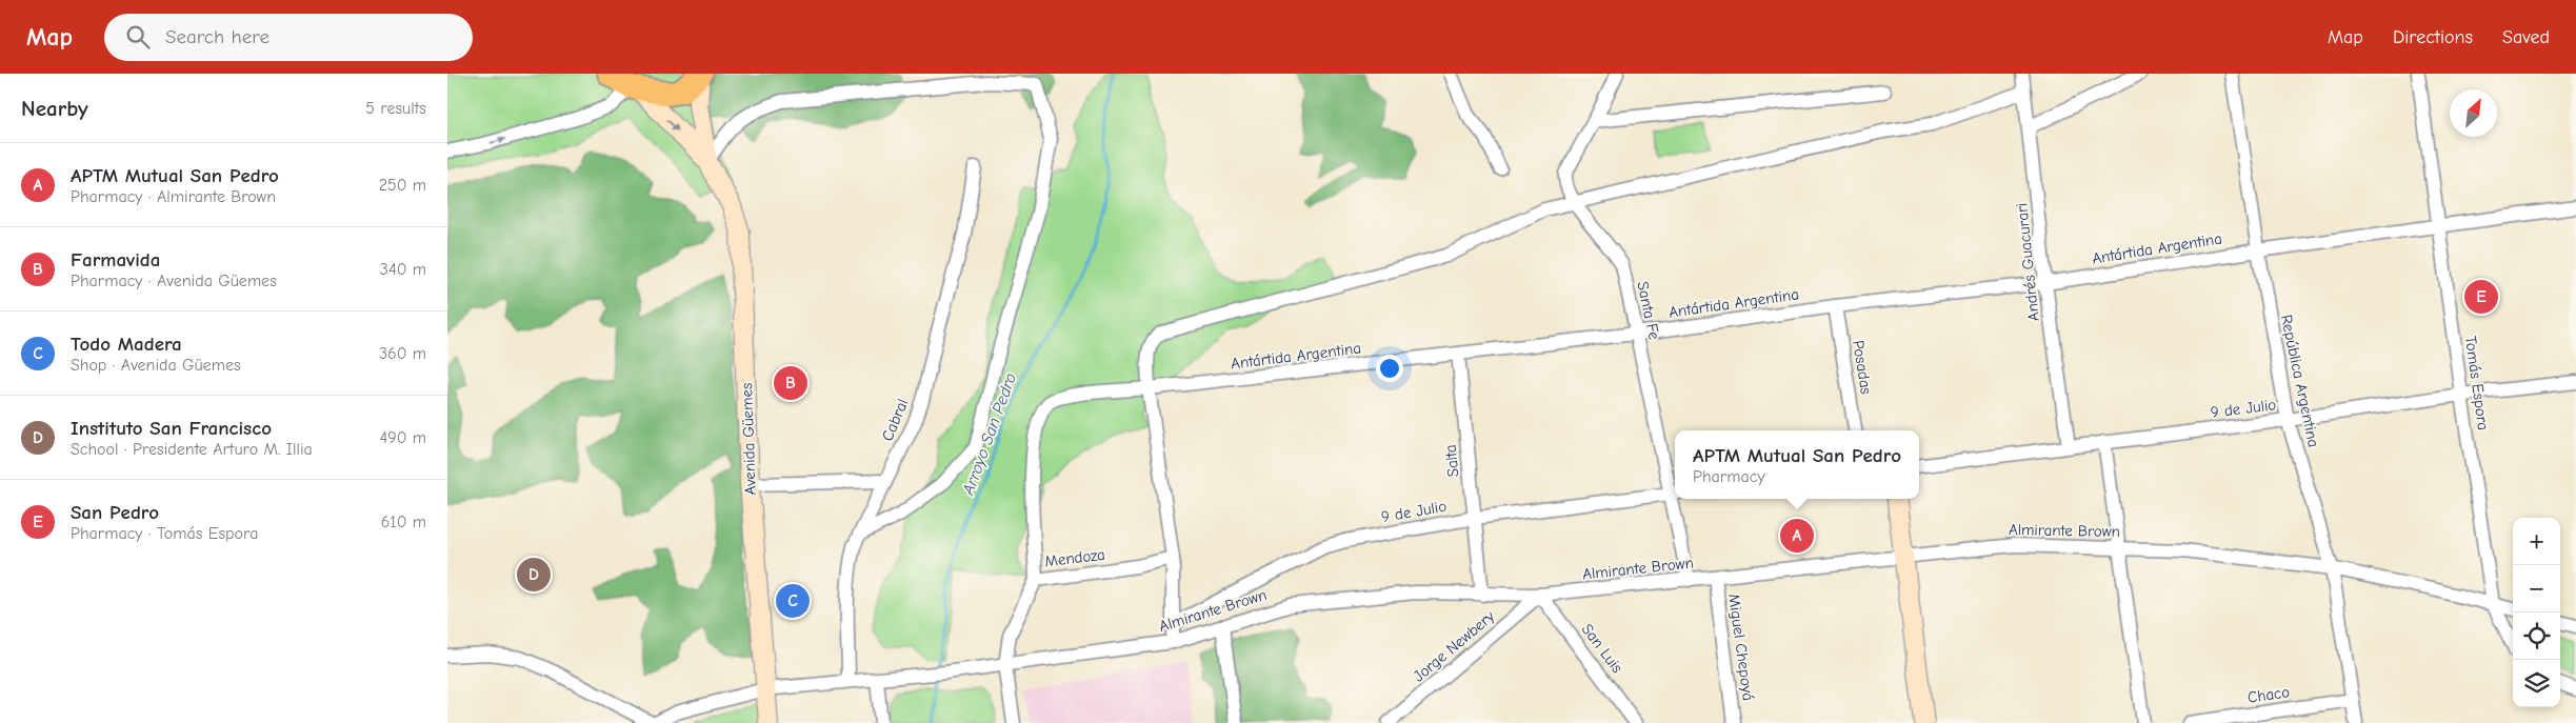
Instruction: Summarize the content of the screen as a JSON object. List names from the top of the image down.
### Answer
{
  "streets": {
    "main road": ["Avenida Güemes"],
    "street": [
      "Antártida Argentina",
      "Andrés Guacurari",
      "Santa Fe",
      "Posadas",
      "República Argentina",
      "Tomás Espora",
      "9 de Julio",
      "Cabral",
      "Salta",
      "Almirante Brown",
      "Mendoza",
      "Jorge Newbery",
      "Miguel Chepoyá",
      "San Luis",
      "Chaco"
    ]
  },
  "crossings": [
    ["Antártida Argentina", "Andrés Guacurari"],
    ["Antártida Argentina", "Santa Fe"],
    ["Antártida Argentina", "Posadas"],
    ["Antártida Argentina", "República Argentina"],
    ["Antártida Argentina", "Tomás Espora"],
    ["Antártida Argentina", "Salta"],
    ["Antártida Argentina", "Mendoza"],
    ["Andrés Guacurari", "9 de Julio"],
    ["Santa Fe", "9 de Julio"],
    ["Santa Fe", "Almirante Brown"],
    ["República Argentina", "9 de Julio"],
    ["República Argentina", "Almirante Brown"],
    ["República Argentina", "Chaco"],
    ["Tomás Espora", "9 de Julio"],
    ["Tomás Espora", "Almirante Brown"],
    ["9 de Julio", "Salta"],
    ["Cabral", "Almirante Brown"],
    ["Avenida Güemes", "Almirante Brown"],
    ["Salta", "Almirante Brown"],
    ["Almirante Brown", "Mendoza"],
    ["Almirante Brown", "Jorge Newbery"],
    ["Almirante Brown", "Miguel Chepoyá"],
    ["Almirante Brown", "San Luis"],
    ["Jorge Newbery", "San Luis"]
  ],
  "water": ["Arroyo San Pedro"],
  "north": "top right",
  "page": {
    "header": "Map",
    "search": "Search here",
    "nav": ["Map", "Directions", "Saved"],
    "heading": ["Nearby", "5 results"],
    "list": [
      {
        "mark": "A",
        "name": "APTM Mutual San Pedro",
        "note": "Pharmacy · Almirante Brown",
        "value": "250 m"
      },
      {
        "mark": "B",
        "name": "Farmavida",
        "note": "Pharmacy · Avenida Güemes",
        "value": "340 m"
      },
      {
        "mark": "C",
        "name": "Todo Madera",
        "note": "Shop · Avenida Güemes",
        "value": "360 m"
      },
      {
        "mark": "D",
        "name": "Instituto San Francisco",
        "note": "School · Presidente Arturo M. Illia",
        "value": "490 m"
      },
      {
        "mark": "E",
        "name": "San Pedro",
        "note": "Pharmacy · Tomás Espora",
        "value": "610 m"
      }
    ],
    "pins": [
      "E",
      "B",
      "A",
      "D",
      "C"
    ],
    "popup": ["APTM Mutual San Pedro", "Pharmacy"],
    "map_buttons": ["+", "−"]
  }
}
